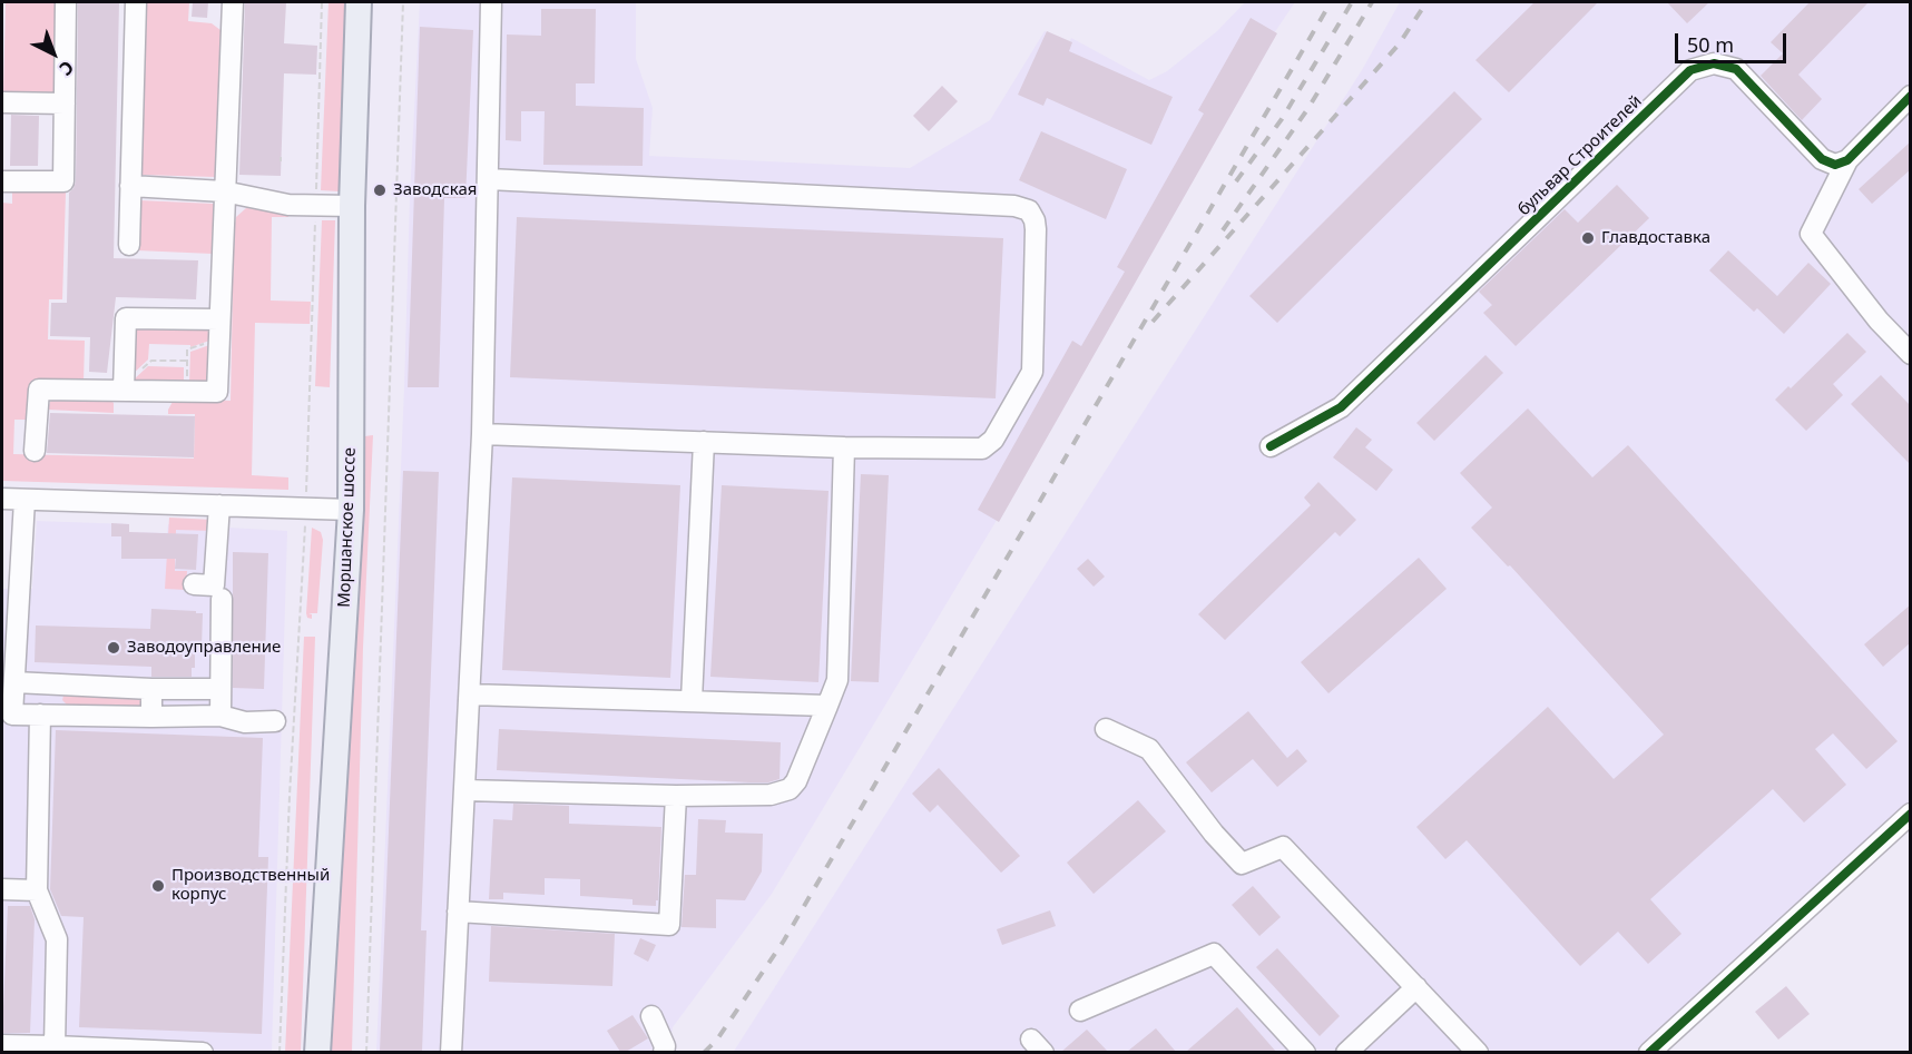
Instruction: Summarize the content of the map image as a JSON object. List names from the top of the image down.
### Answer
{
  "streets": {
    "main road": ["Моршанское шоссе"],
    "street": ["бульвар Строителей"]
  },
  "places": [
    "Заводская",
    "Главдоставка",
    "Заводоуправление",
    "Производственный корпус"
  ],
  "scale_bar": "50 m",
  "north": "bottom right"
}
